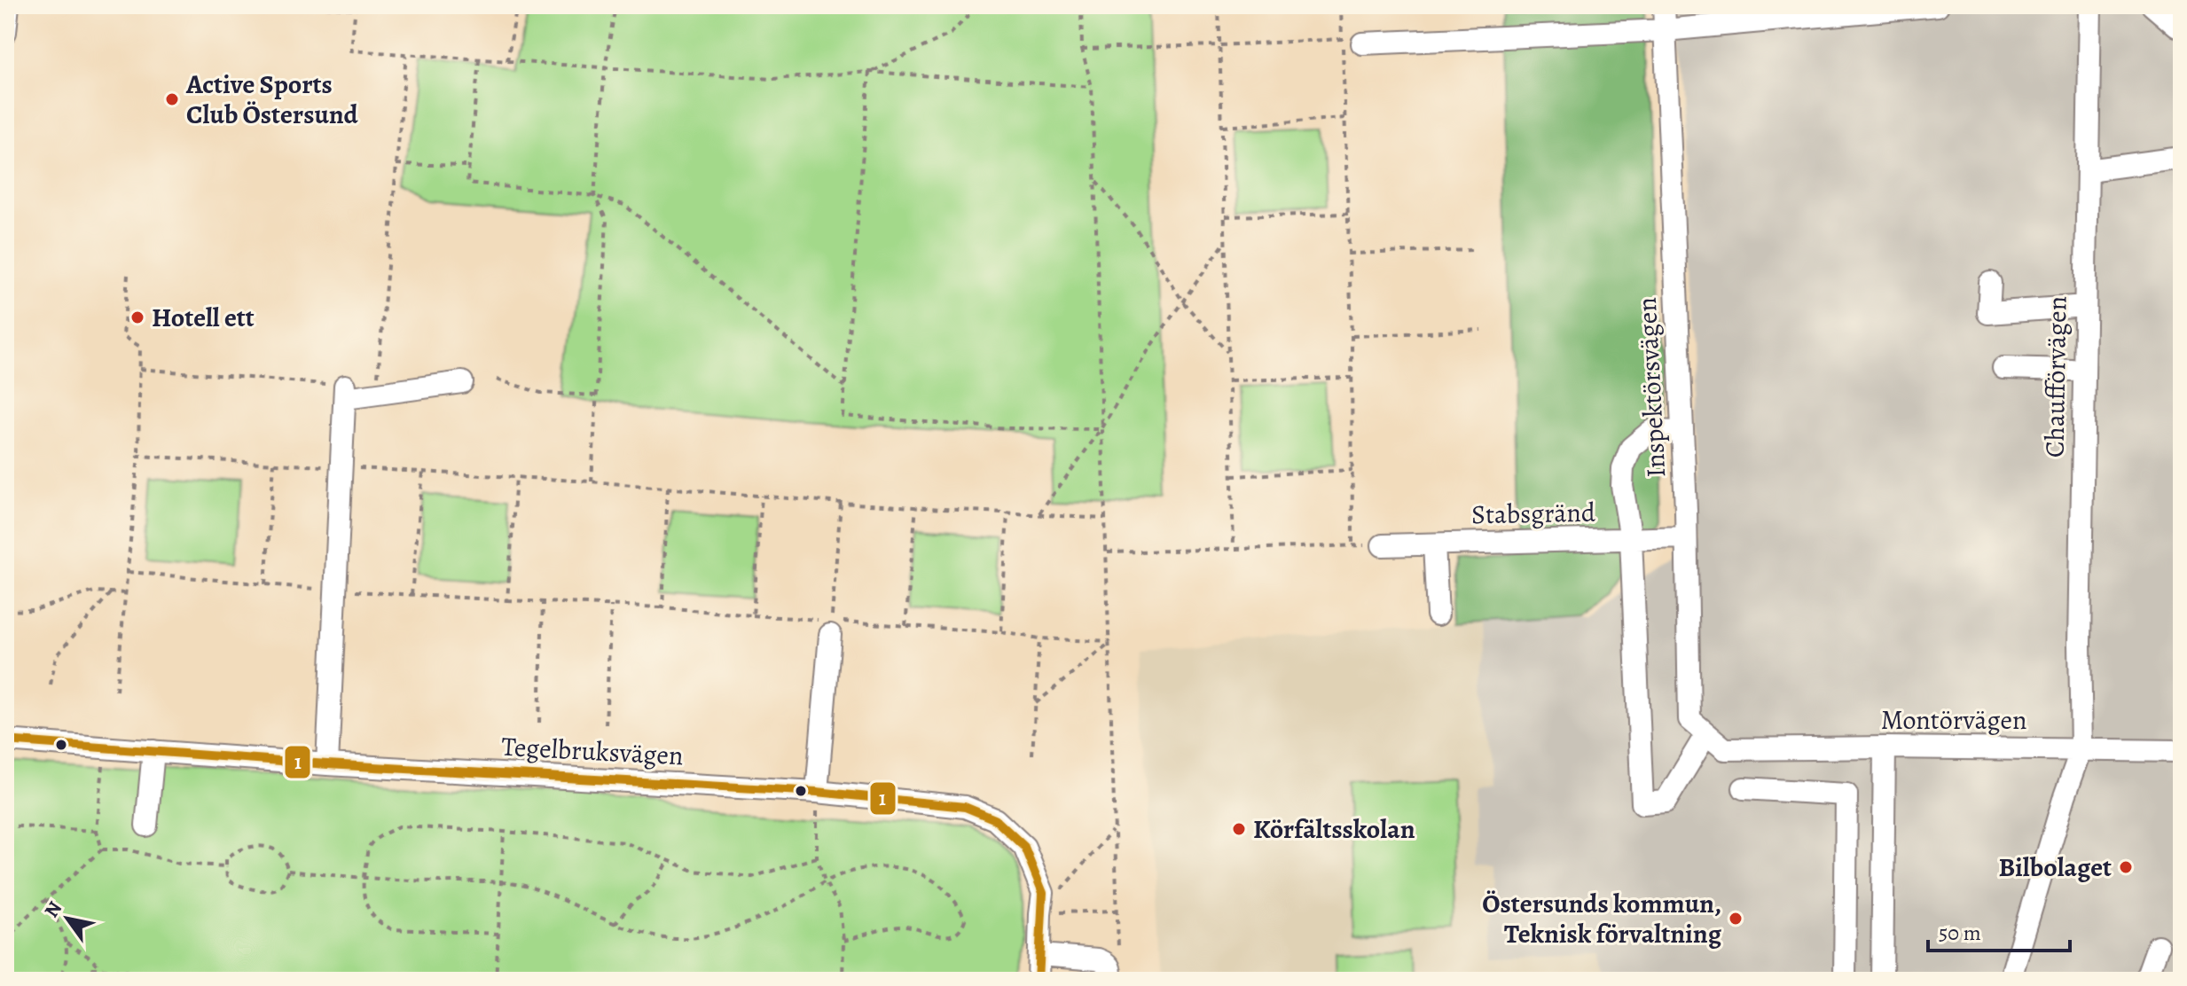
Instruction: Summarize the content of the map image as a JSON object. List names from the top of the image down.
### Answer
{
  "streets": {
    "street": [
      "Chaufförvägen",
      "Inspektörsvägen",
      "Stabsgränd",
      "Montörvägen",
      "Tegelbruksvägen"
    ]
  },
  "crossings": [
    ["Chaufförvägen", "Montörvägen"],
    ["Inspektörsvägen", "Stabsgränd"],
    ["Inspektörsvägen", "Montörvägen"]
  ],
  "places": [
    "Active Sports Club Östersund",
    "Hotell ett",
    "Körfältsskolan",
    "Bilbolaget",
    "Östersunds kommun, Teknisk förvaltning"
  ],
  "lines": ["transit line 1"],
  "scale_bar": "50 m",
  "north": "top left"
}
